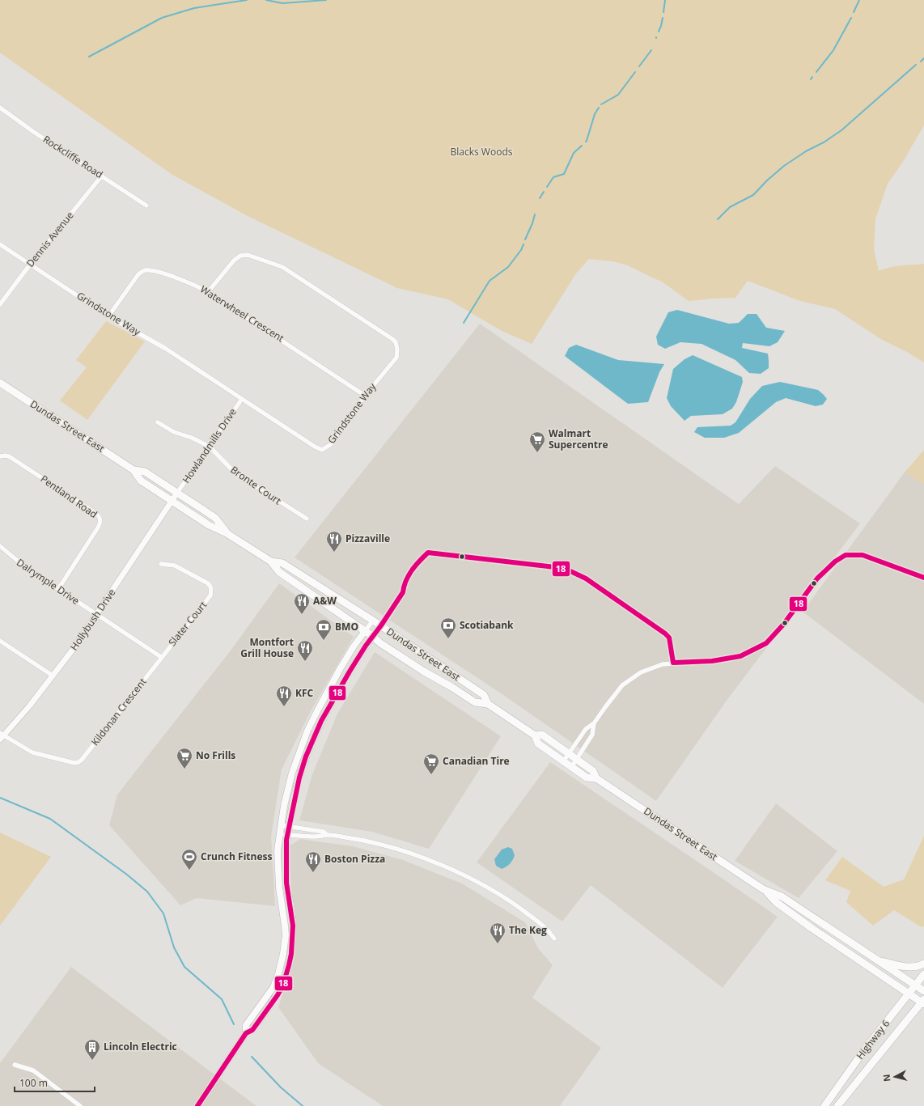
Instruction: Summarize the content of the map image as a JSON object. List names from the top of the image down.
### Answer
{
  "streets": {
    "main road": ["Dundas Street East", "Highway 6"],
    "street": [
      "Rockcliffe Road",
      "Dennis Avenue",
      "Grindstone Way",
      "Waterwheel Crescent",
      "Howlandmills Drive",
      "Bronte Court",
      "Pentland Road",
      "Dalrymple Drive",
      "Hollybush Drive",
      "Slater Court",
      "Kildonan Crescent"
    ]
  },
  "crossings": [
    ["Rockcliffe Road", "Dennis Avenue"],
    ["Dennis Avenue", "Grindstone Way"],
    ["Grindstone Way", "Waterwheel Crescent"],
    ["Grindstone Way", "Howlandmills Drive"],
    ["Dundas Street East", "Howlandmills Drive"],
    ["Dundas Street East", "Hollybush Drive"],
    ["Dundas Street East", "Highway 6"],
    ["Howlandmills Drive", "Bronte Court"],
    ["Howlandmills Drive", "Hollybush Drive"],
    ["Pentland Road", "Dalrymple Drive"],
    ["Dalrymple Drive", "Hollybush Drive"],
    ["Hollybush Drive", "Kildonan Crescent"],
    ["Slater Court", "Kildonan Crescent"]
  ],
  "parks": ["Blacks Woods"],
  "places": {
    "supermarket": ["Walmart Supercentre", "No Frills", "Canadian Tire"],
    "restaurant": [
      "Pizzaville",
      "A&W",
      "Montfort Grill House",
      "KFC",
      "Boston Pizza",
      "The Keg"
    ],
    "bank": ["Scotiabank", "BMO"],
    "sports": ["Crunch Fitness"],
    "building": ["Lincoln Electric"]
  },
  "lines": ["transit line 18"],
  "scale_bar": "100 m",
  "north": "left"
}
